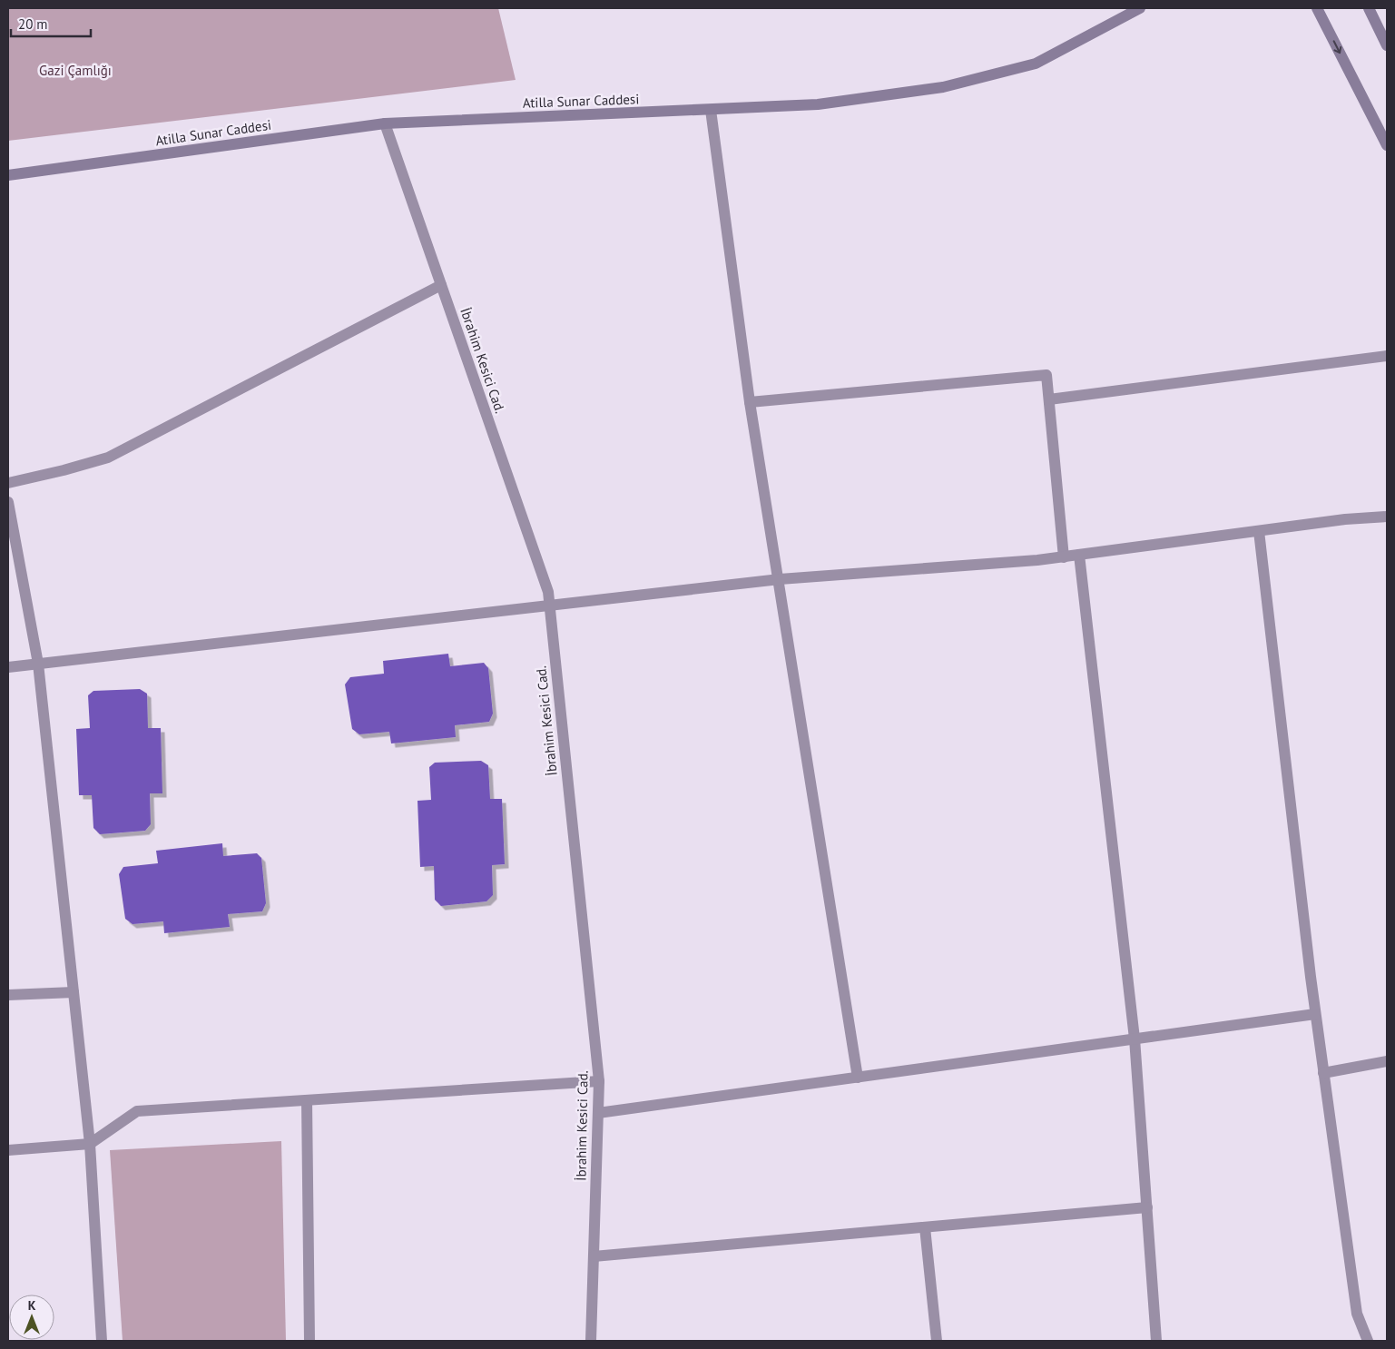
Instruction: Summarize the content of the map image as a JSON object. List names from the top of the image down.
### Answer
{
  "streets": {
    "street": ["Atilla Sunar Caddesi", "İbrahim Kesici Cad."]
  },
  "crossings": [
    ["Atilla Sunar Caddesi", "İbrahim Kesici Cad."]
  ],
  "parks": ["Gazi Çamlığı"],
  "scale_bar": "20 m",
  "north": "top"
}
